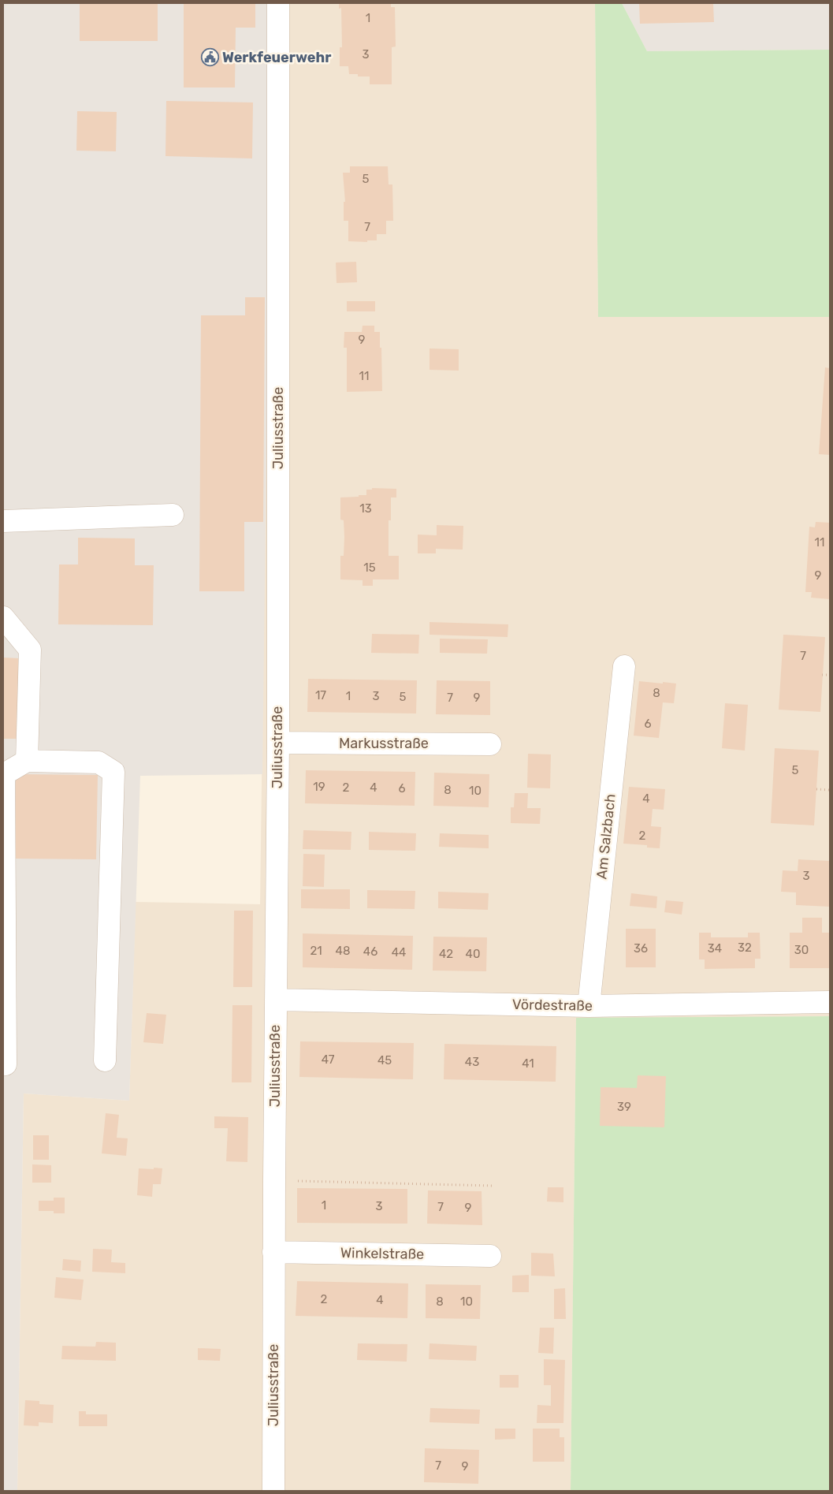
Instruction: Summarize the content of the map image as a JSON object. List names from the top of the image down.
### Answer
{
  "streets": {
    "street": [
      "Juliusstraße",
      "Markusstraße",
      "Am Salzbach",
      "Vördestraße",
      "Winkelstraße"
    ]
  },
  "crossings": [
    ["Juliusstraße", "Markusstraße"],
    ["Juliusstraße", "Vördestraße"],
    ["Juliusstraße", "Winkelstraße"],
    ["Am Salzbach", "Vördestraße"]
  ],
  "places": {
    "public building": ["Werkfeuerwehr"]
  },
  "house_numbers": [
    "1",
    "3",
    "5",
    "7",
    "9",
    "11",
    "13",
    "11",
    "15",
    "9",
    "7",
    "8",
    "17",
    "1",
    "3",
    "5",
    "7",
    "9",
    "6",
    "5",
    "19",
    "2",
    "4",
    "6",
    "8",
    "10",
    "4",
    "2",
    "3",
    "32",
    "36",
    "34",
    "30",
    "21",
    "48",
    "46",
    "44",
    "42",
    "40",
    "47",
    "45",
    "43",
    "41",
    "39",
    "1",
    "3",
    "7",
    "9",
    "2",
    "4",
    "8",
    "10",
    "7",
    "9"
  ]
}
